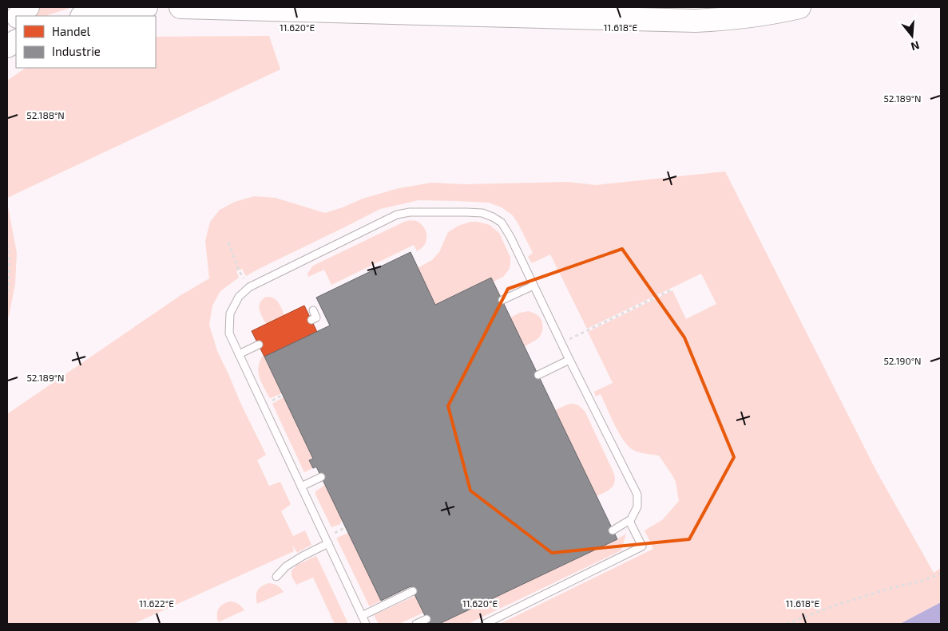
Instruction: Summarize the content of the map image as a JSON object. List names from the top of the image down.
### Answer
{
  "legend": ["Handel", "Industrie"],
  "north": "bottom",
  "coordinates": [
    "11.620°E",
    "11.618°E",
    "52.189°N",
    "52.188°N",
    "52.190°N",
    "11.622°E"
  ]
}
